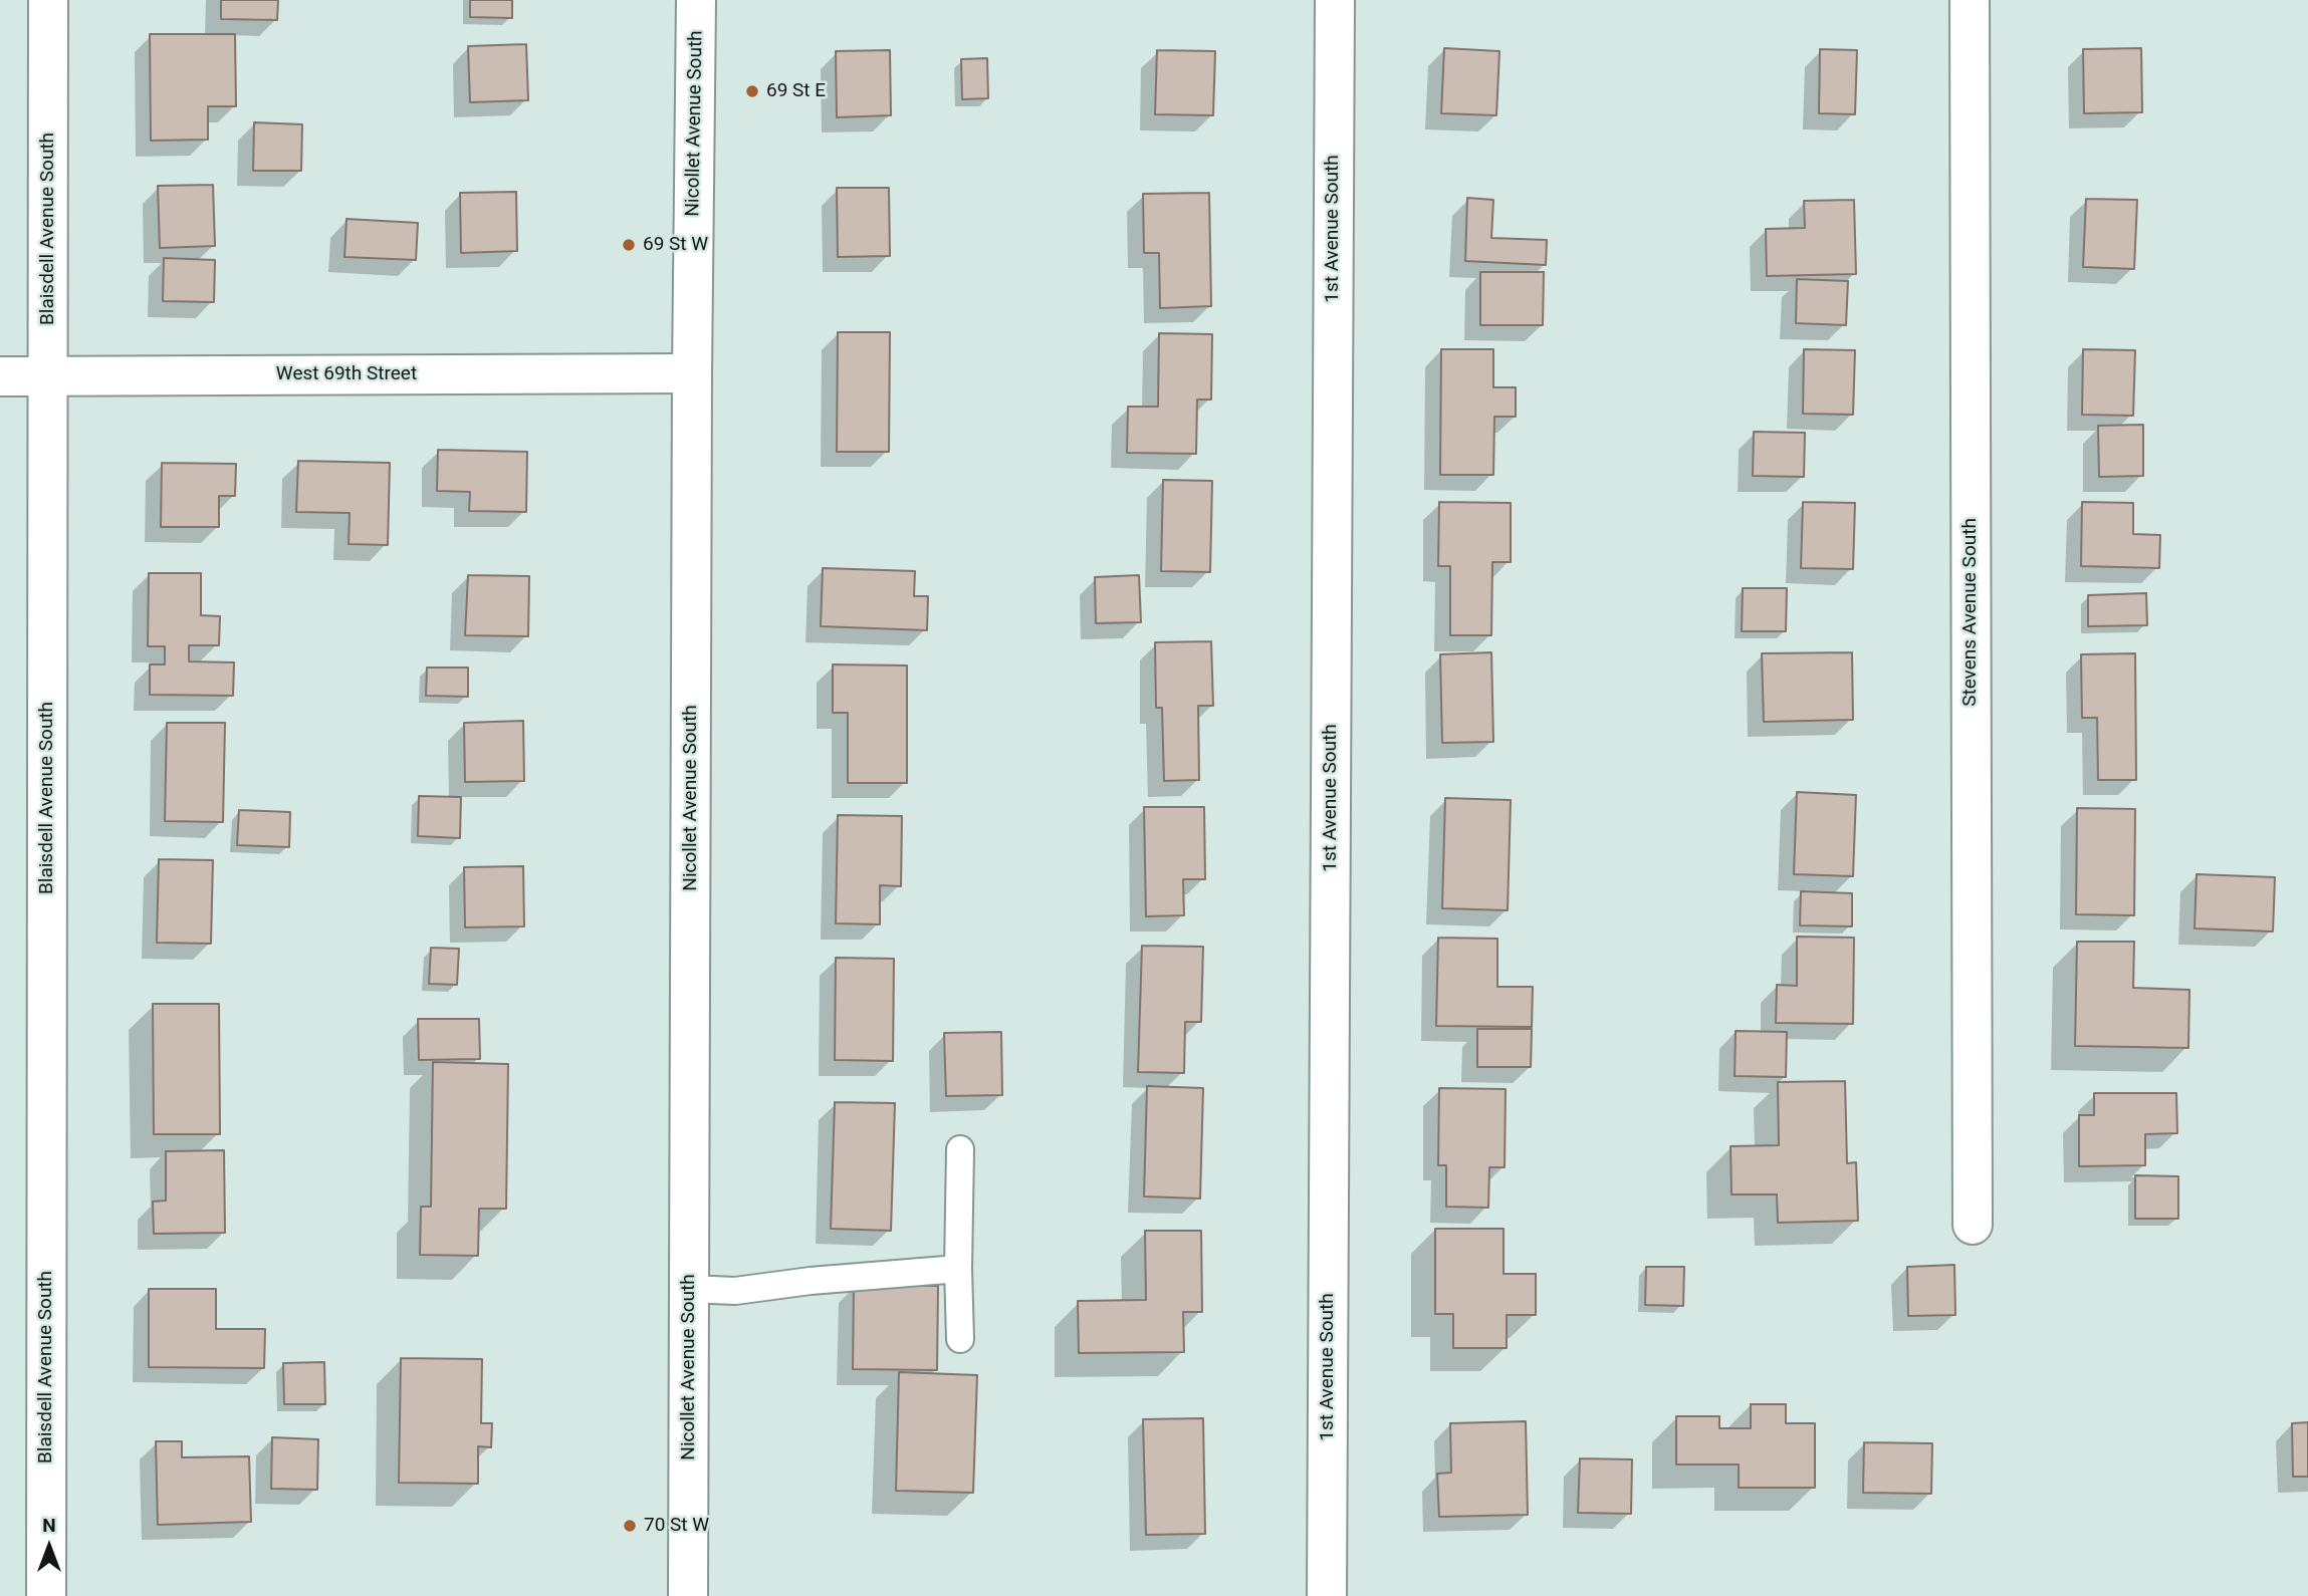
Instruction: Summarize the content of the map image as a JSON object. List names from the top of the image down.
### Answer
{
  "streets": {
    "street": [
      "Nicollet Avenue South",
      "Blaisdell Avenue South",
      "1st Avenue South",
      "West 69th Street",
      "Stevens Avenue South"
    ]
  },
  "crossings": [
    ["Nicollet Avenue South", "West 69th Street"],
    ["Blaisdell Avenue South", "West 69th Street"]
  ],
  "places": ["69 St E", "69 St W", "70 St W"],
  "north": "top"
}
